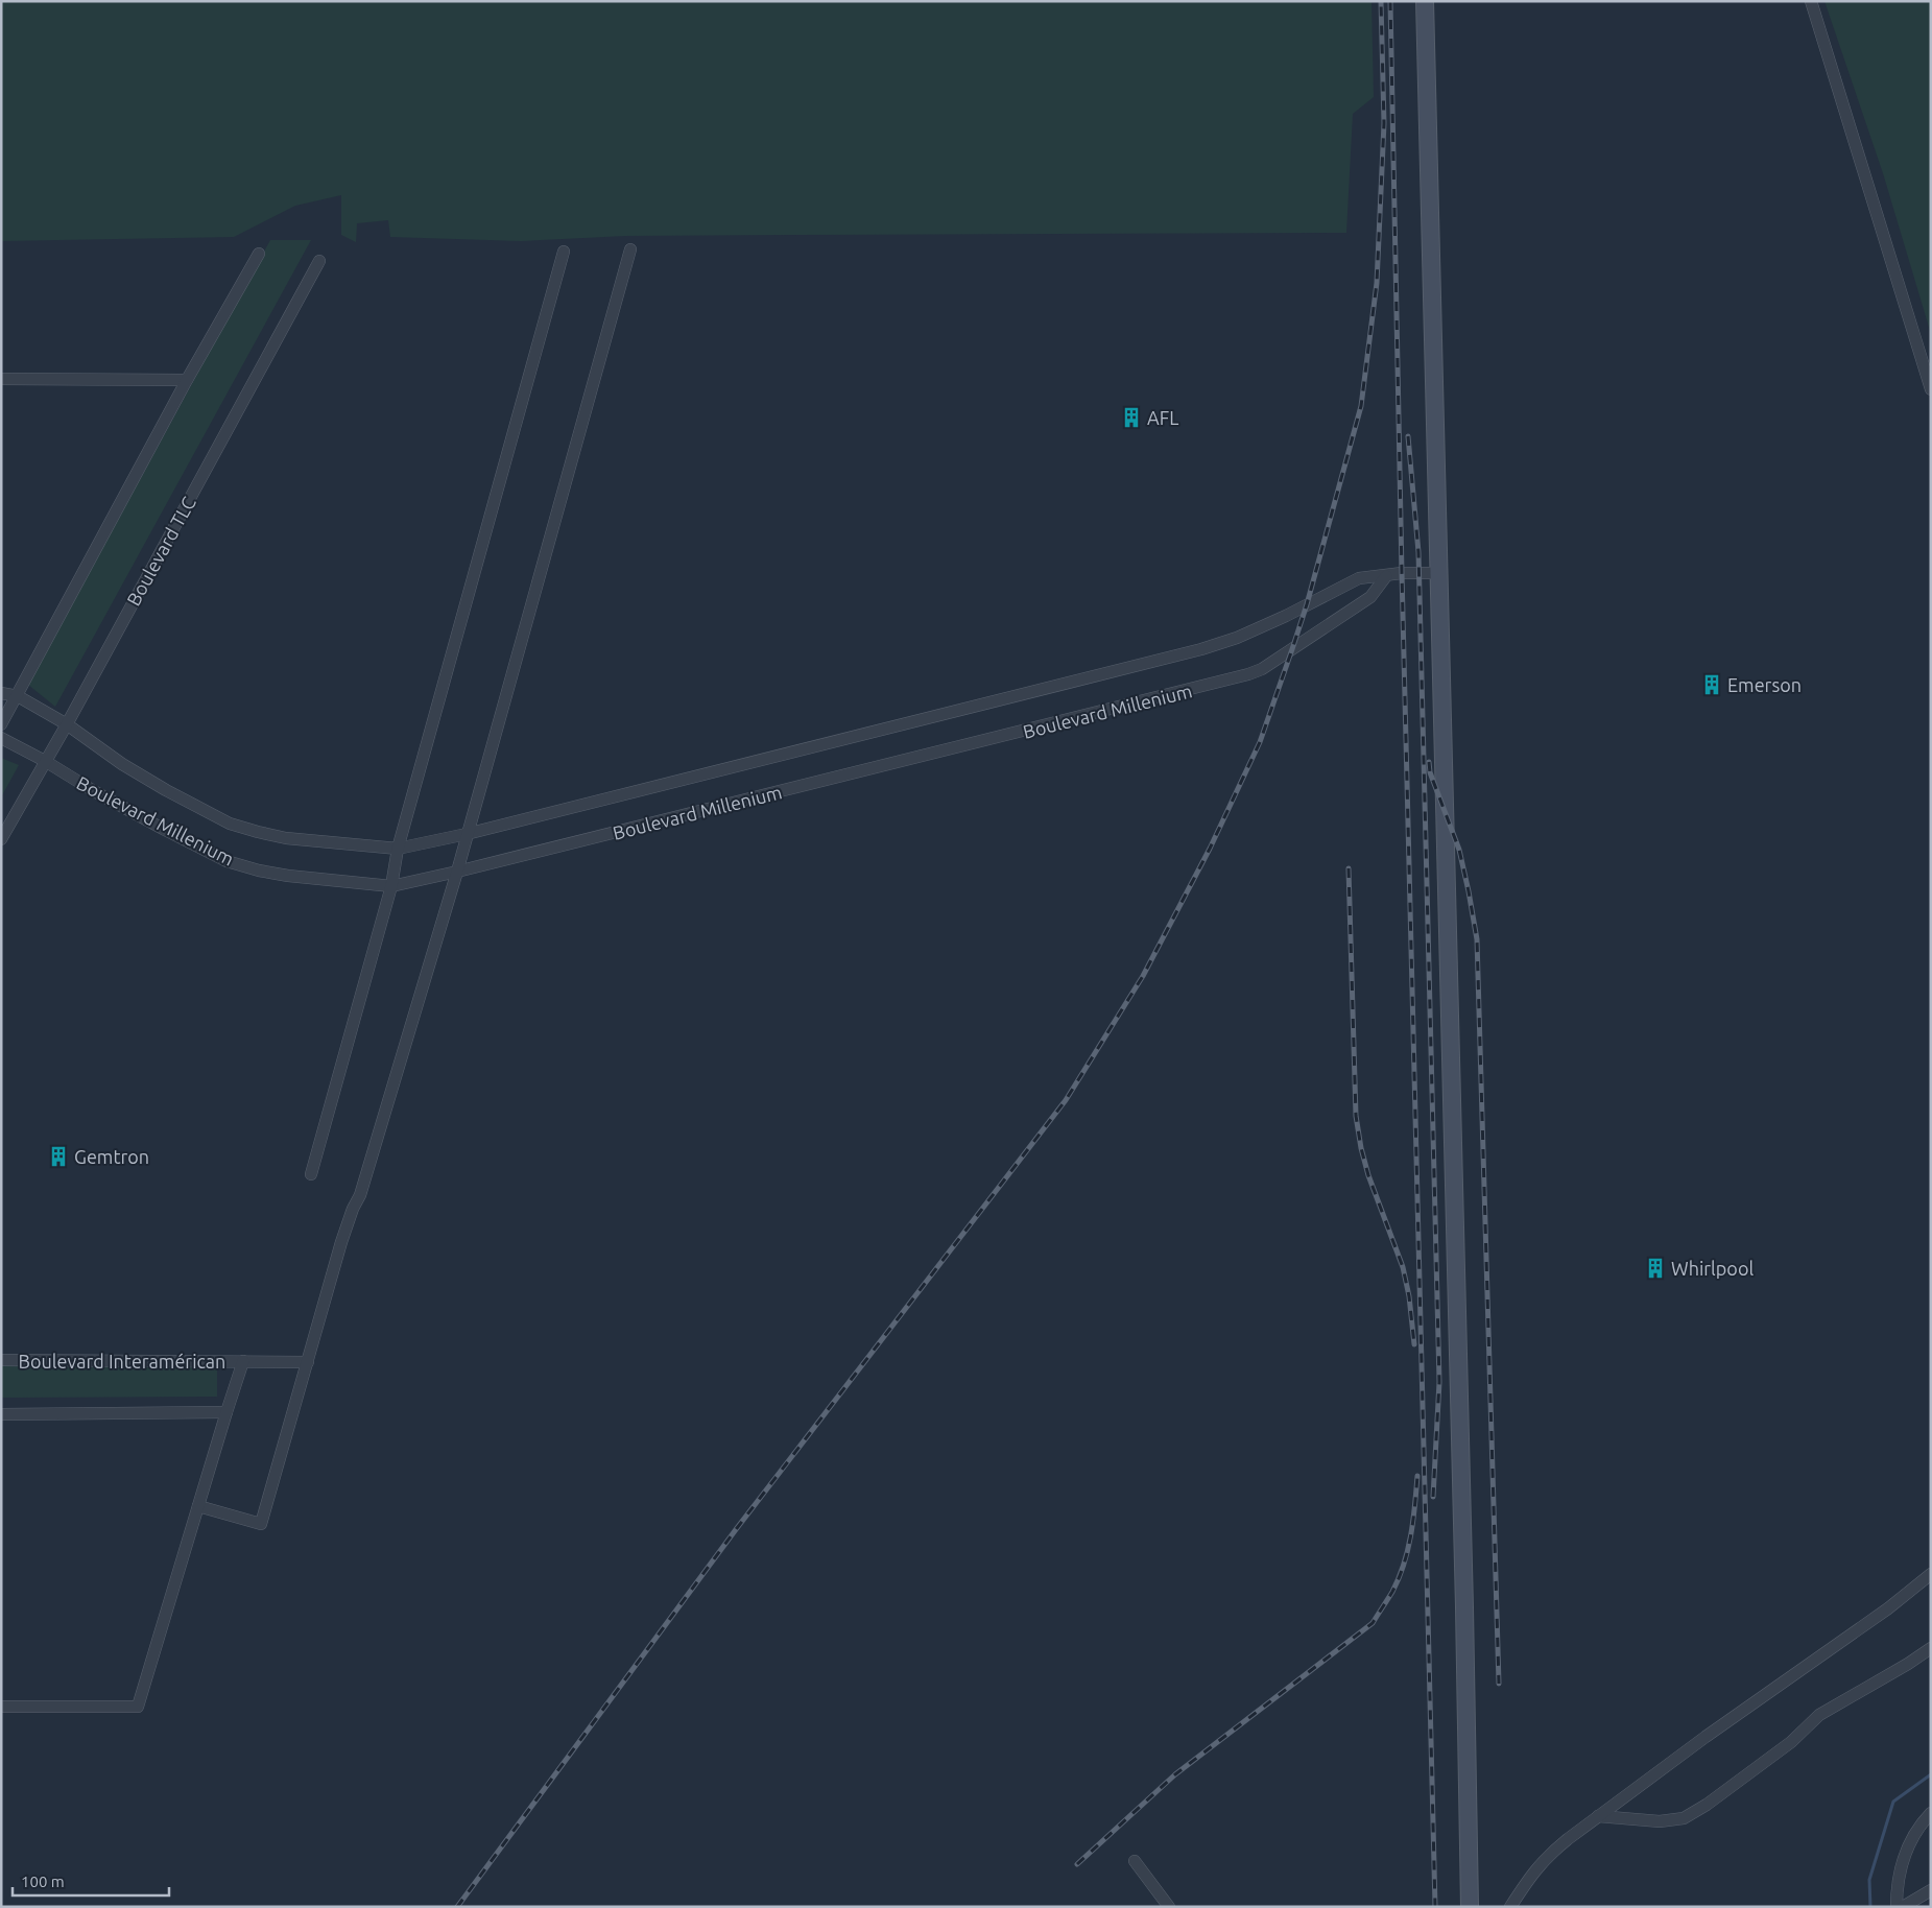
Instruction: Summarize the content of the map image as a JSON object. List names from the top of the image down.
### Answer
{
  "streets": {
    "street": ["Boulevard TLC", "Boulevard Millenium", "Boulevard Interamérican"]
  },
  "crossings": [
    ["Boulevard TLC", "Boulevard Millenium"]
  ],
  "places": {
    "building": [
      "AFL",
      "Emerson",
      "Gemtron",
      "Whirlpool"
    ]
  },
  "scale_bar": "100 m"
}
